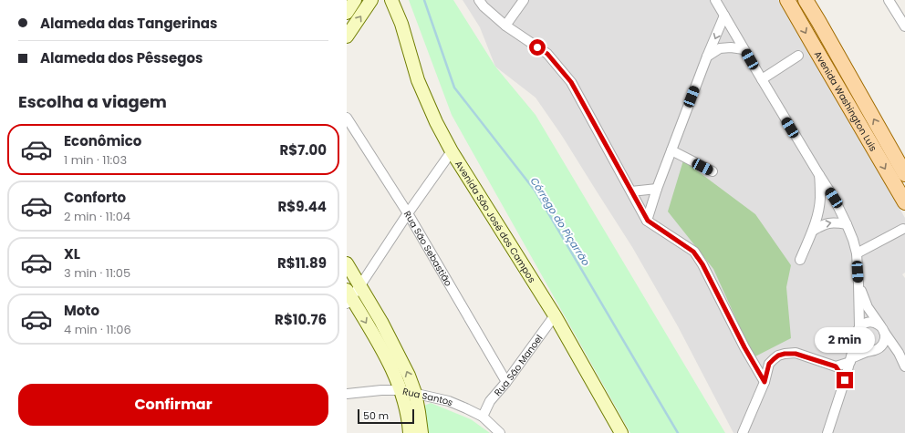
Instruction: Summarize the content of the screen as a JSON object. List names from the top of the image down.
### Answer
{
  "streets": {
    "main road": ["Avenida Washington Luis", "Avenida São José dos Campos"],
    "street": ["Rua São Sebastião", "Rua São Manoel", "Rua Santos"]
  },
  "crossings": [
    ["Avenida São José dos Campos", "Rua São Manoel"],
    ["Rua São Sebastião", "Rua São Manoel"],
    ["Rua São Manoel", "Rua Santos"]
  ],
  "water": ["Córrego do Piçarrão"],
  "scale_bar": "50 m",
  "page": {
    "banner": ["Alameda das Tangerinas", "Alameda dos Pêssegos"],
    "heading": "Escolha a viagem",
    "list": [
      {
        "name": "Econômico",
        "note": "1 min · 11:03",
        "value": "R$7.00"
      },
      {
        "name": "Conforto",
        "note": "2 min · 11:04",
        "value": "R$9.44"
      },
      {
        "name": "XL",
        "note": "3 min · 11:05",
        "value": "R$11.89"
      },
      {
        "name": "Moto",
        "note": "4 min · 11:06",
        "value": "R$10.76"
      }
    ],
    "bubble": "2 min",
    "buttons": "Confirmar",
    "scale": "50 m"
  }
}
